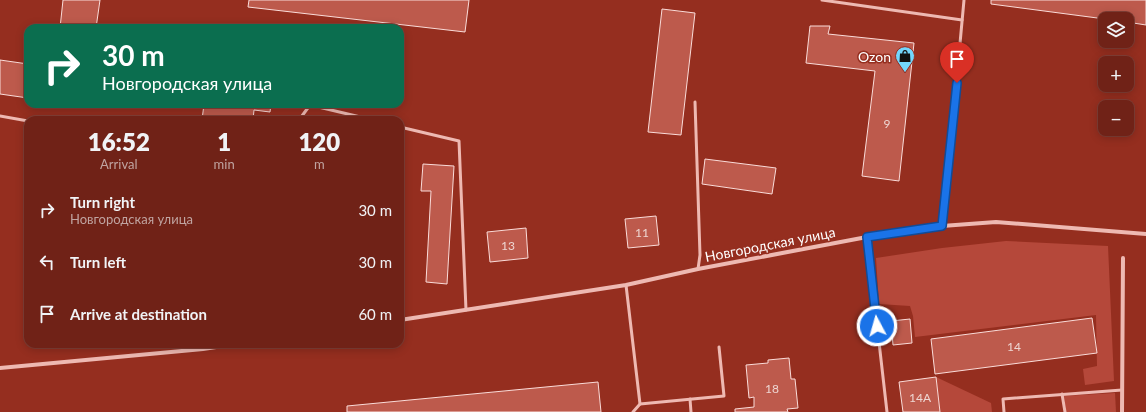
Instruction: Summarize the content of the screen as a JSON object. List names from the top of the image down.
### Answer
{
  "streets": {
    "street": ["Новгородская улица"]
  },
  "places": {
    "shop": ["Ozon"]
  },
  "house_numbers": [
    "9",
    "11",
    "13",
    "14",
    "18",
    "14А"
  ],
  "page": {
    "map_buttons": ["+", "−"],
    "turn": ["30 m", "Новгородская улица"],
    "eta": [
      "16:52",
      "Arrival",
      "1",
      "min",
      "120",
      "m"
    ],
    "list": [
      {
        "name": "Turn right",
        "note": "Новгородская улица",
        "value": "30 m"
      },
      {
        "name": "Turn left",
        "value": "30 m"
      },
      {
        "name": "Arrive at destination",
        "value": "60 m"
      }
    ]
  }
}
